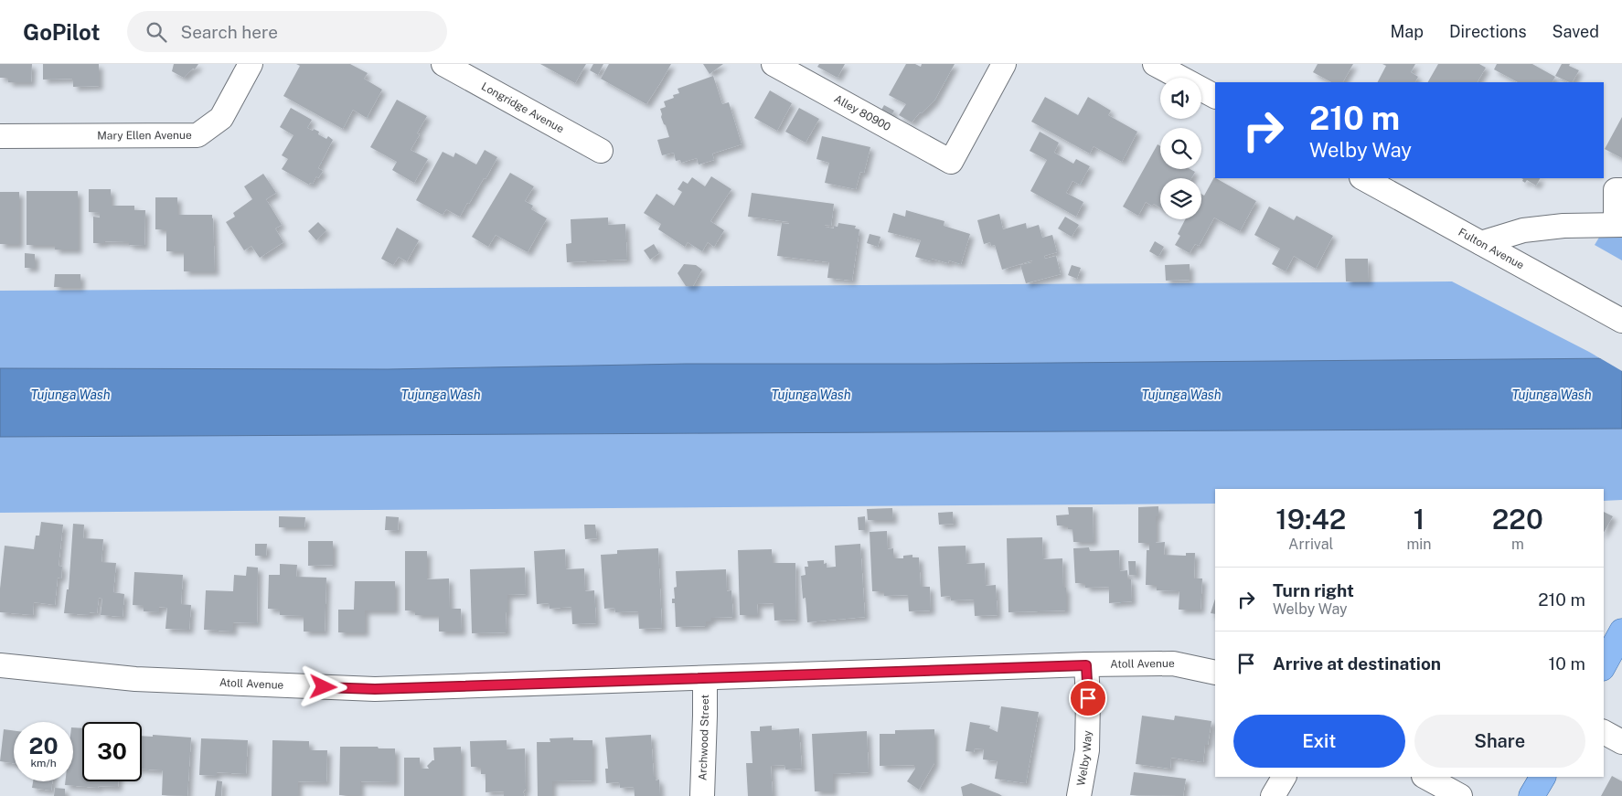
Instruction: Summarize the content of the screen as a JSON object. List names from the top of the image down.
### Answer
{
  "streets": {
    "street": [
      "Longridge Avenue",
      "Alley 80900",
      "Mary Ellen Avenue",
      "Fulton Avenue",
      "Atoll Avenue",
      "Archwood Street",
      "Welby Way"
    ]
  },
  "crossings": [
    ["Atoll Avenue", "Archwood Street"],
    ["Atoll Avenue", "Welby Way"]
  ],
  "water": ["Tujunga Wash"],
  "page": {
    "header": "GoPilot",
    "search": "Search here",
    "nav": ["Map", "Directions", "Saved"],
    "turn": ["210 m", "Welby Way"],
    "eta": [
      "19:42",
      "Arrival",
      "1",
      "min",
      "220",
      "m"
    ],
    "list": [
      {
        "name": "Turn right",
        "note": "Welby Way",
        "value": "210 m"
      },
      {
        "name": "Arrive at destination",
        "value": "10 m"
      }
    ],
    "buttons": ["Exit", "Share"],
    "speed": "20 km/h",
    "limit": "30"
  }
}
